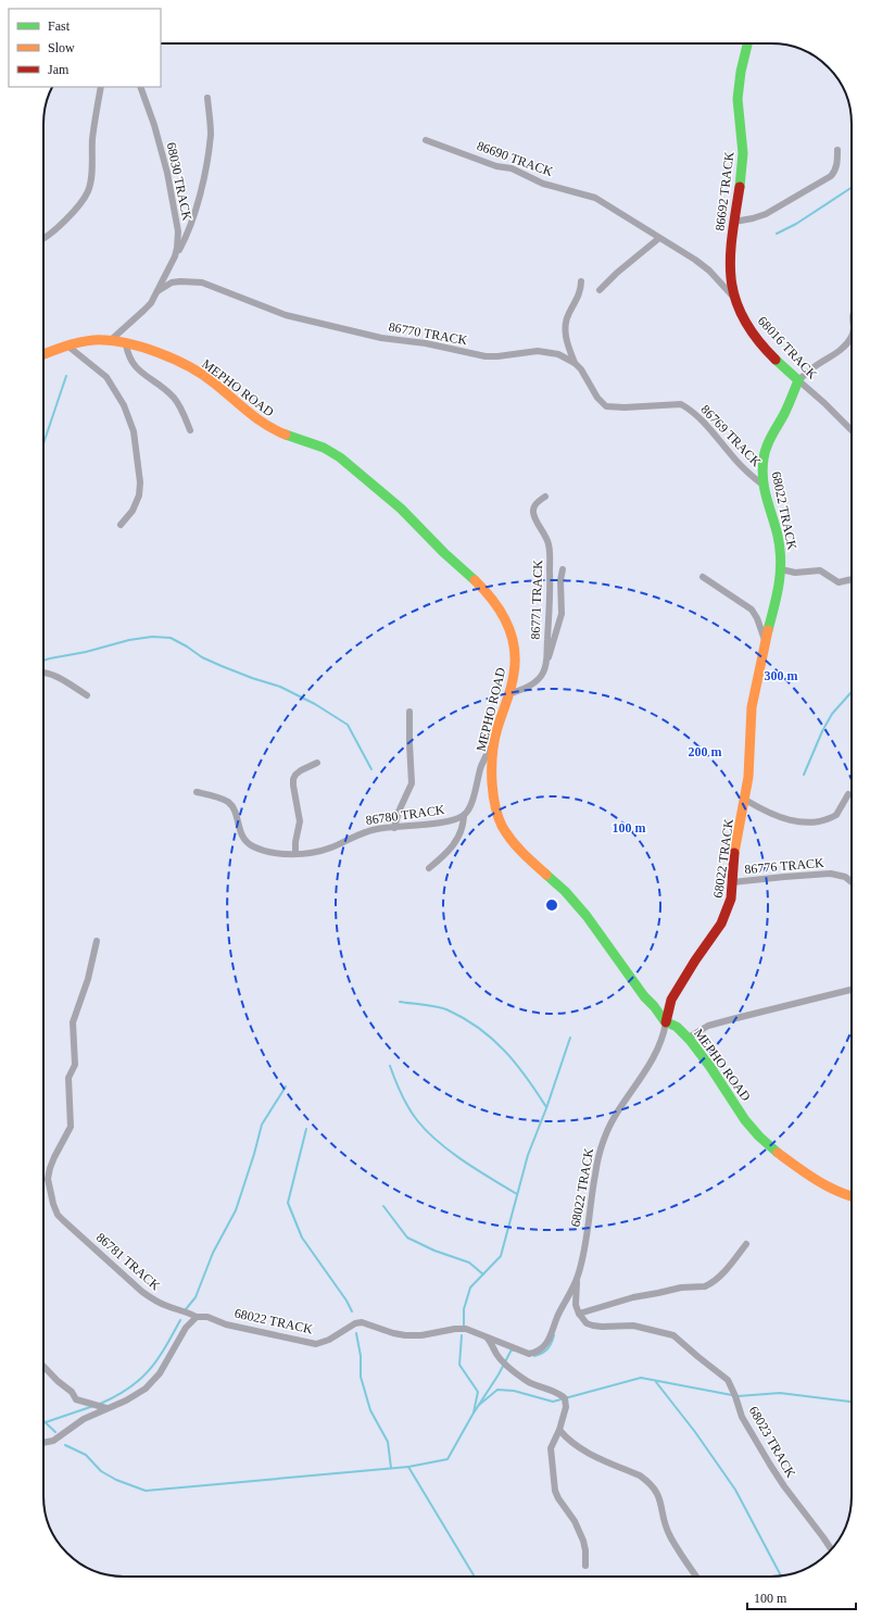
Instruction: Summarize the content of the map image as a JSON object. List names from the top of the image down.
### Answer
{
  "streets": {
    "street": [
      "86690 TRACK",
      "68030 TRACK",
      "86692 TRACK",
      "86770 TRACK",
      "68016 TRACK",
      "MEPHO ROAD",
      "86769 TRACK",
      "68022 TRACK",
      "86771 TRACK",
      "86780 TRACK",
      "86776 TRACK",
      "86781 TRACK",
      "68023 TRACK"
    ]
  },
  "crossings": [
    ["86690 TRACK", "68016 TRACK"],
    ["68030 TRACK", "86770 TRACK"],
    ["68030 TRACK", "MEPHO ROAD"],
    ["86692 TRACK", "68016 TRACK"],
    ["86770 TRACK", "86769 TRACK"],
    ["68016 TRACK", "68022 TRACK"],
    ["MEPHO ROAD", "68022 TRACK"],
    ["MEPHO ROAD", "86780 TRACK"],
    ["86769 TRACK", "68022 TRACK"],
    ["68022 TRACK", "86776 TRACK"],
    ["68022 TRACK", "86781 TRACK"]
  ],
  "legend": ["Fast", "Slow", "Jam"],
  "scale_bar": "100 m",
  "rings": ["300 m", "200 m", "100 m"]
}
